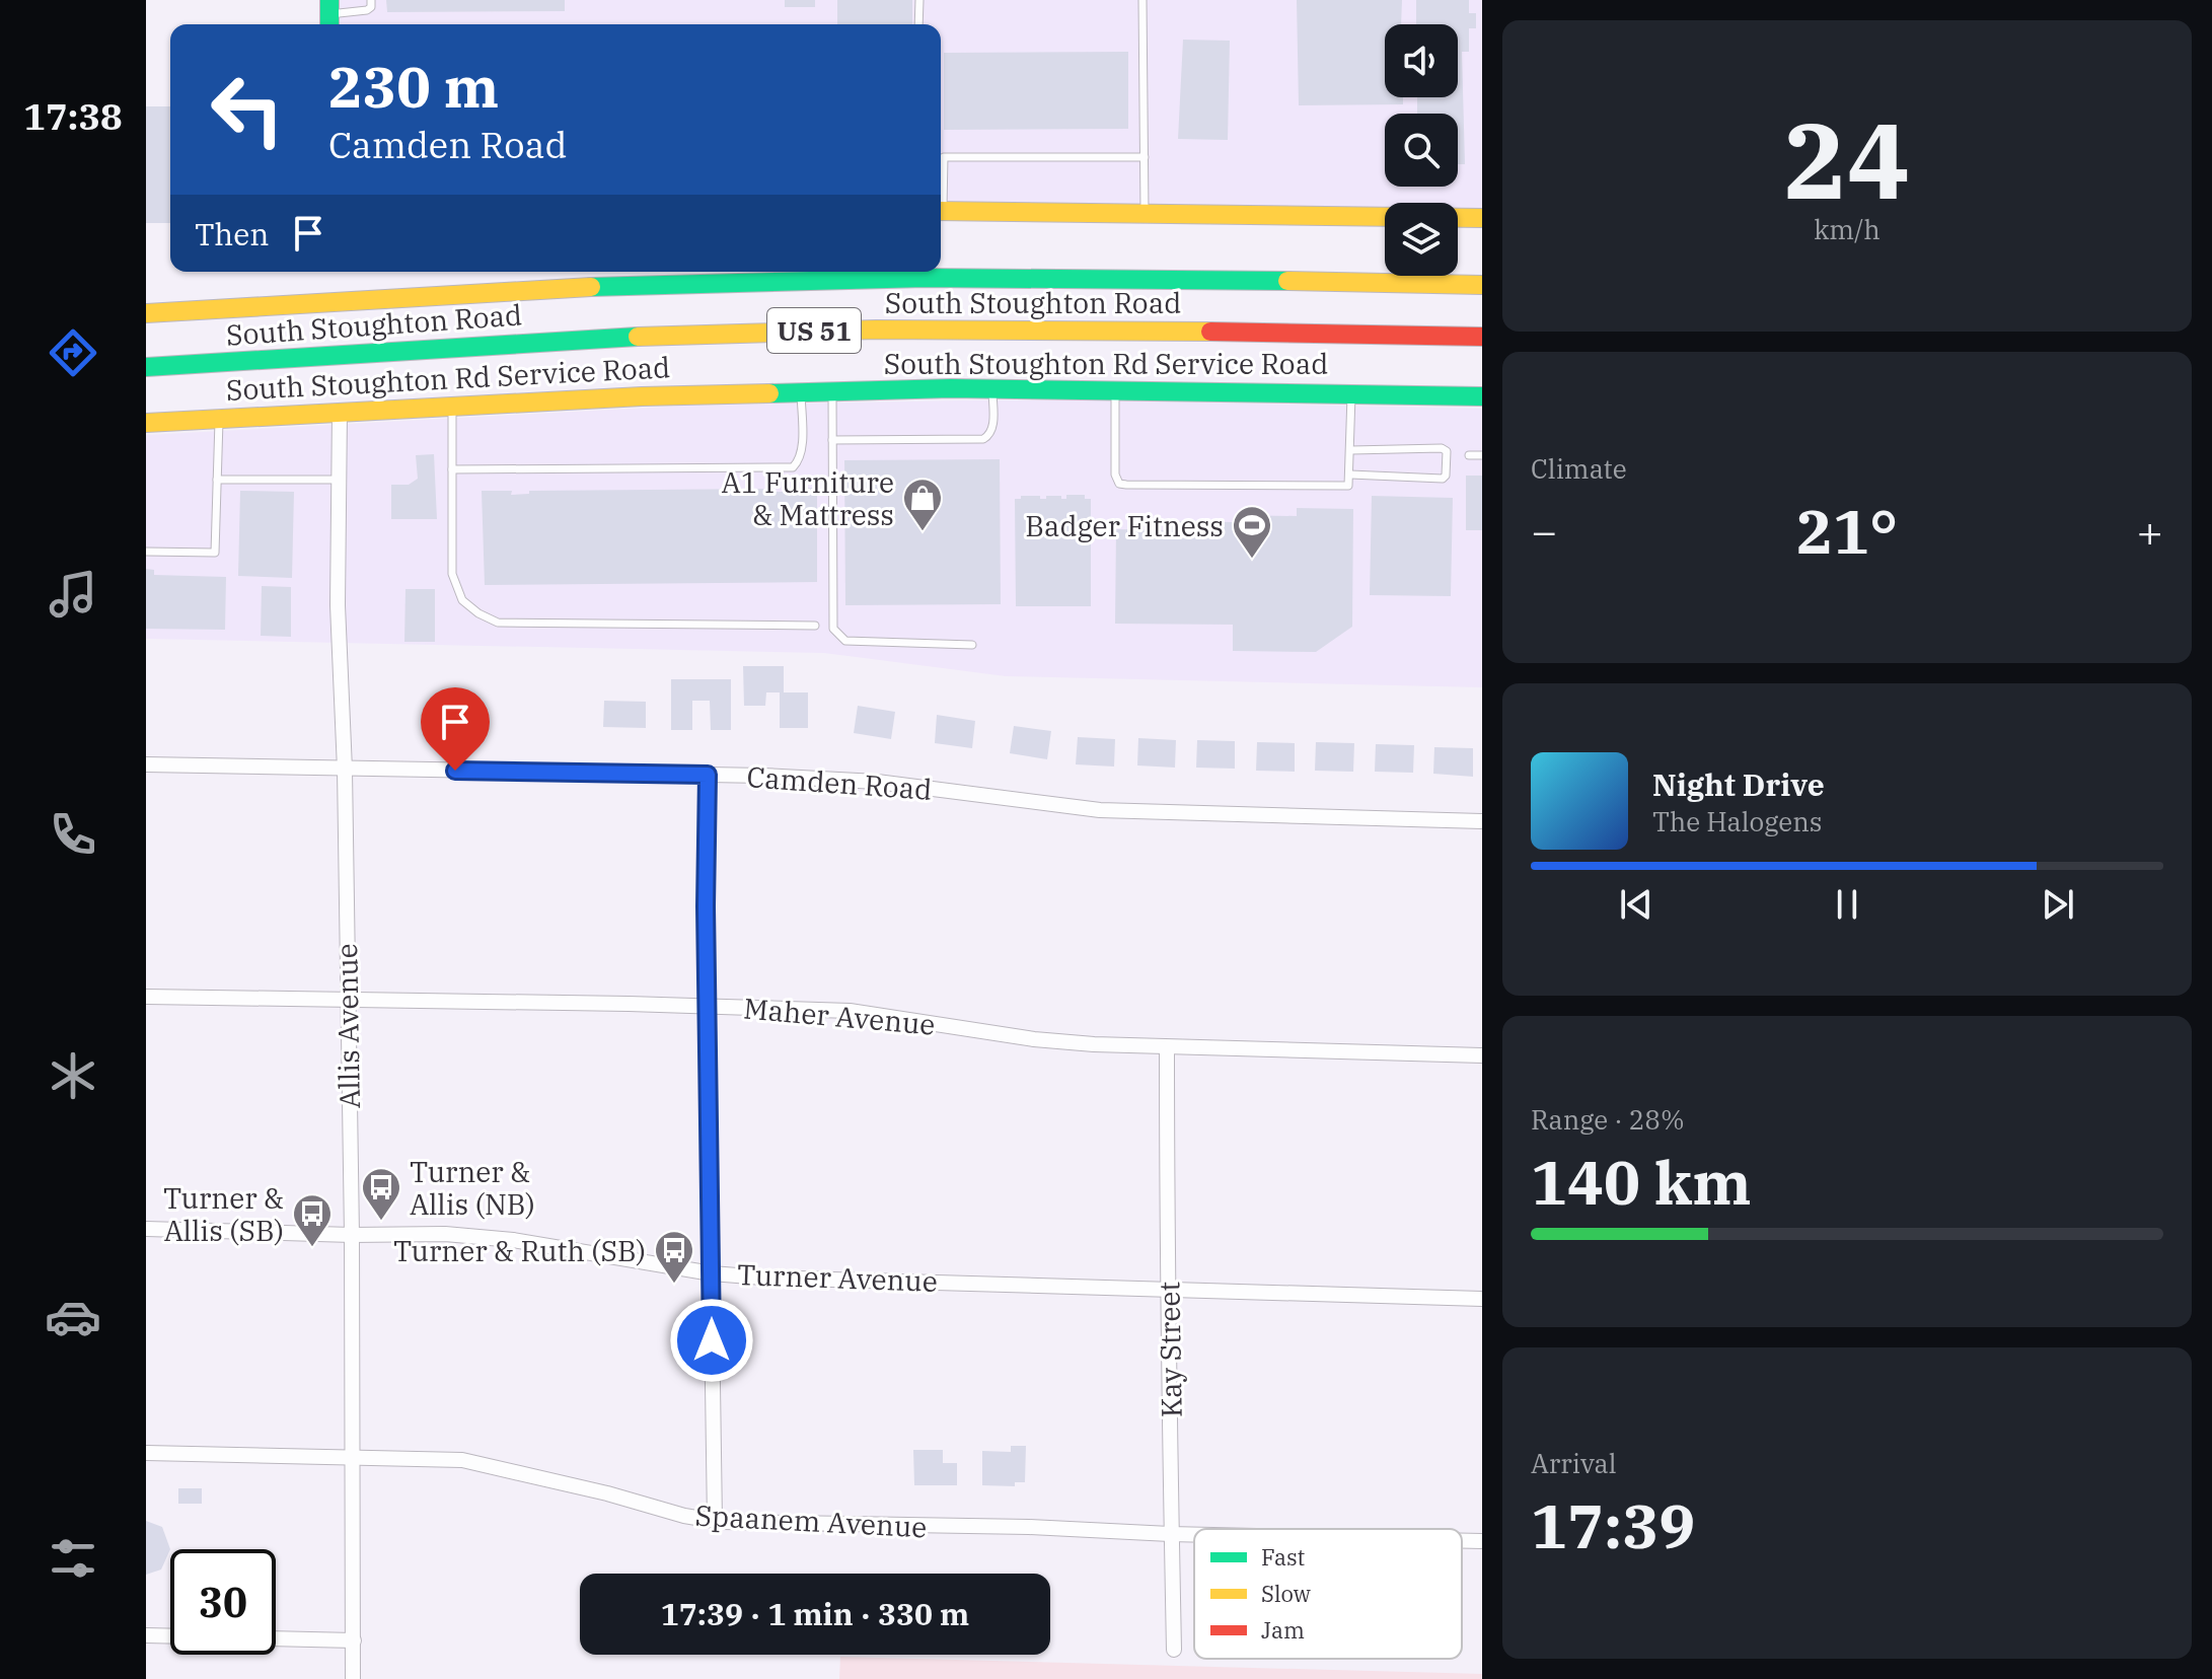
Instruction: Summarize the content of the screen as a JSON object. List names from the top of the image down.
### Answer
{
  "streets": {
    "main road": ["South Stoughton Road", "US 51", "South Stoughton Rd Service Road"],
    "street": [
      "Camden Road",
      "Maher Avenue",
      "Allis Avenue",
      "Turner Avenue",
      "Kay Street",
      "Spaanem Avenue"
    ]
  },
  "crossings": [
    ["South Stoughton Rd Service Road", "Allis Avenue"],
    ["Camden Road", "Allis Avenue"],
    ["Maher Avenue", "Allis Avenue"],
    ["Maher Avenue", "Kay Street"],
    ["Allis Avenue", "Turner Avenue"],
    ["Allis Avenue", "Spaanem Avenue"],
    ["Turner Avenue", "Kay Street"],
    ["Kay Street", "Spaanem Avenue"]
  ],
  "places": {
    "shop": ["A1 Furniture & Mattress"],
    "sports": ["Badger Fitness"],
    "bus stop": ["Turner & Allis (NB)", "Turner & Allis (SB)", "Turner & Ruth (SB)"]
  },
  "legend": ["Fast", "Slow", "Jam"],
  "page": {
    "tabs": "17:38",
    "tile": [
      ["24", "km/h"],
      "Climate",
      ["Range · 28%", "140 km"],
      ["Arrival", "17:39"]
    ],
    "turn": ["230 m", "Camden Road"],
    "then": "Then",
    "heat": ["−", "21°", "+"],
    "song": ["Night Drive", "The Halogens"],
    "limit": "30",
    "trip": "17:39 · 1 min · 330 m"
  }
}
